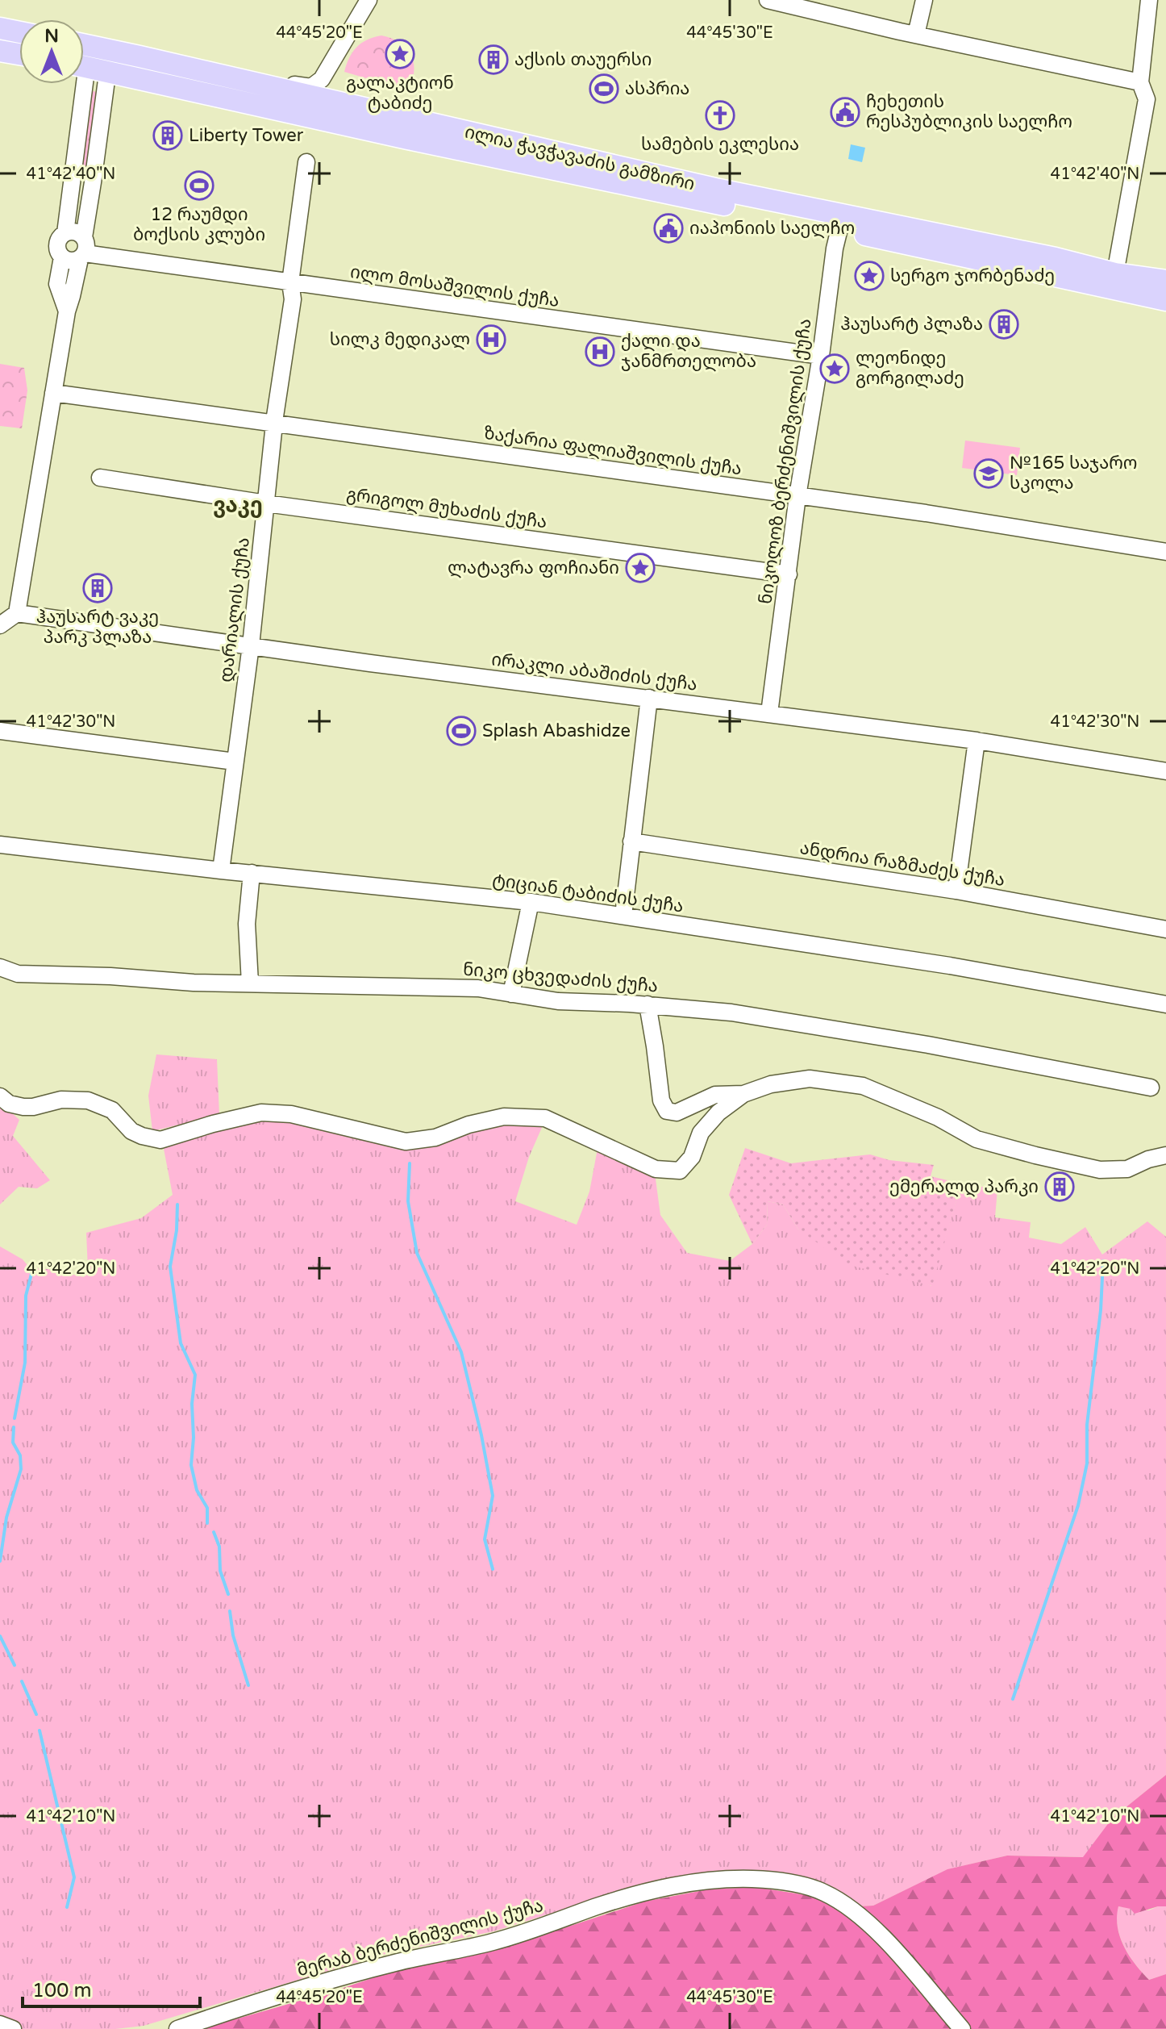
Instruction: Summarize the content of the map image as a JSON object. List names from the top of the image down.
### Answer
{
  "streets": {
    "main road": ["ილია ჭავჭავაძის გამზირი"],
    "street": [
      "ილო მოსაშვილის ქუჩა",
      "ზაქარია ფალიაშვილის ქუჩა",
      "ნიკოლოზ ბერძენიშვილის ქუჩა",
      "გრიგოლ მუხაძის ქუჩა",
      "დარიალის ქუჩა",
      "ირაკლი აბაშიძის ქუჩა",
      "ანდრია რაზმაძეს ქუჩა",
      "ტიციან ტაბიძის ქუჩა",
      "ნიკო ცხვედაძის ქუჩა",
      "მერაბ ბერძენიშვილის ქუჩა"
    ]
  },
  "crossings": [
    ["ილია ჭავჭავაძის გამზირი", "ნიკოლოზ ბერძენიშვილის ქუჩა"],
    ["ილო მოსაშვილის ქუჩა", "ნიკოლოზ ბერძენიშვილის ქუჩა"],
    ["ილო მოსაშვილის ქუჩა", "დარიალის ქუჩა"],
    ["ზაქარია ფალიაშვილის ქუჩა", "ნიკოლოზ ბერძენიშვილის ქუჩა"],
    ["ზაქარია ფალიაშვილის ქუჩა", "დარიალის ქუჩა"],
    ["ნიკოლოზ ბერძენიშვილის ქუჩა", "გრიგოლ მუხაძის ქუჩა"],
    ["ნიკოლოზ ბერძენიშვილის ქუჩა", "ირაკლი აბაშიძის ქუჩა"],
    ["გრიგოლ მუხაძის ქუჩა", "დარიალის ქუჩა"],
    ["დარიალის ქუჩა", "ირაკლი აბაშიძის ქუჩა"],
    ["დარიალის ქუჩა", "ტიციან ტაბიძის ქუჩა"]
  ],
  "districts": ["ვაკე"],
  "places": {
    "place": [
      "გალაკტიონ ტაბიძე",
      "სერგო ჯორბენაძე",
      "ლეონიდე გორგილაძე",
      "ლატავრა ფოჩიანი"
    ],
    "building": [
      "აქსის თაუერსი",
      "Liberty Tower",
      "ჰაუსარტ პლაზა",
      "ჰაუსარტ ვაკე პარკ პლაზა",
      "ემერალდ პარკი"
    ],
    "sports": ["ასპრია", "12 რაუმდი ბოქსის კლუბი", "Splash Abashidze"],
    "public building": ["ჩეხეთის რესპუბლიკის საელჩო", "იაპონიის საელჩო"],
    "church": ["სამების ეკლესია"],
    "hospital": ["სილკ მედიკალ", "ქალი და ჯანმრთელობა"],
    "school or university": ["№165 საჯარო სკოლა"]
  },
  "scale_bar": "100 m",
  "north": "top",
  "coordinates": [
    "44°45'20\"E",
    "44°45'30\"E",
    "41°42'40\"N",
    "41°42'30\"N",
    "41°42'20\"N",
    "41°42'10\"N"
  ]
}
